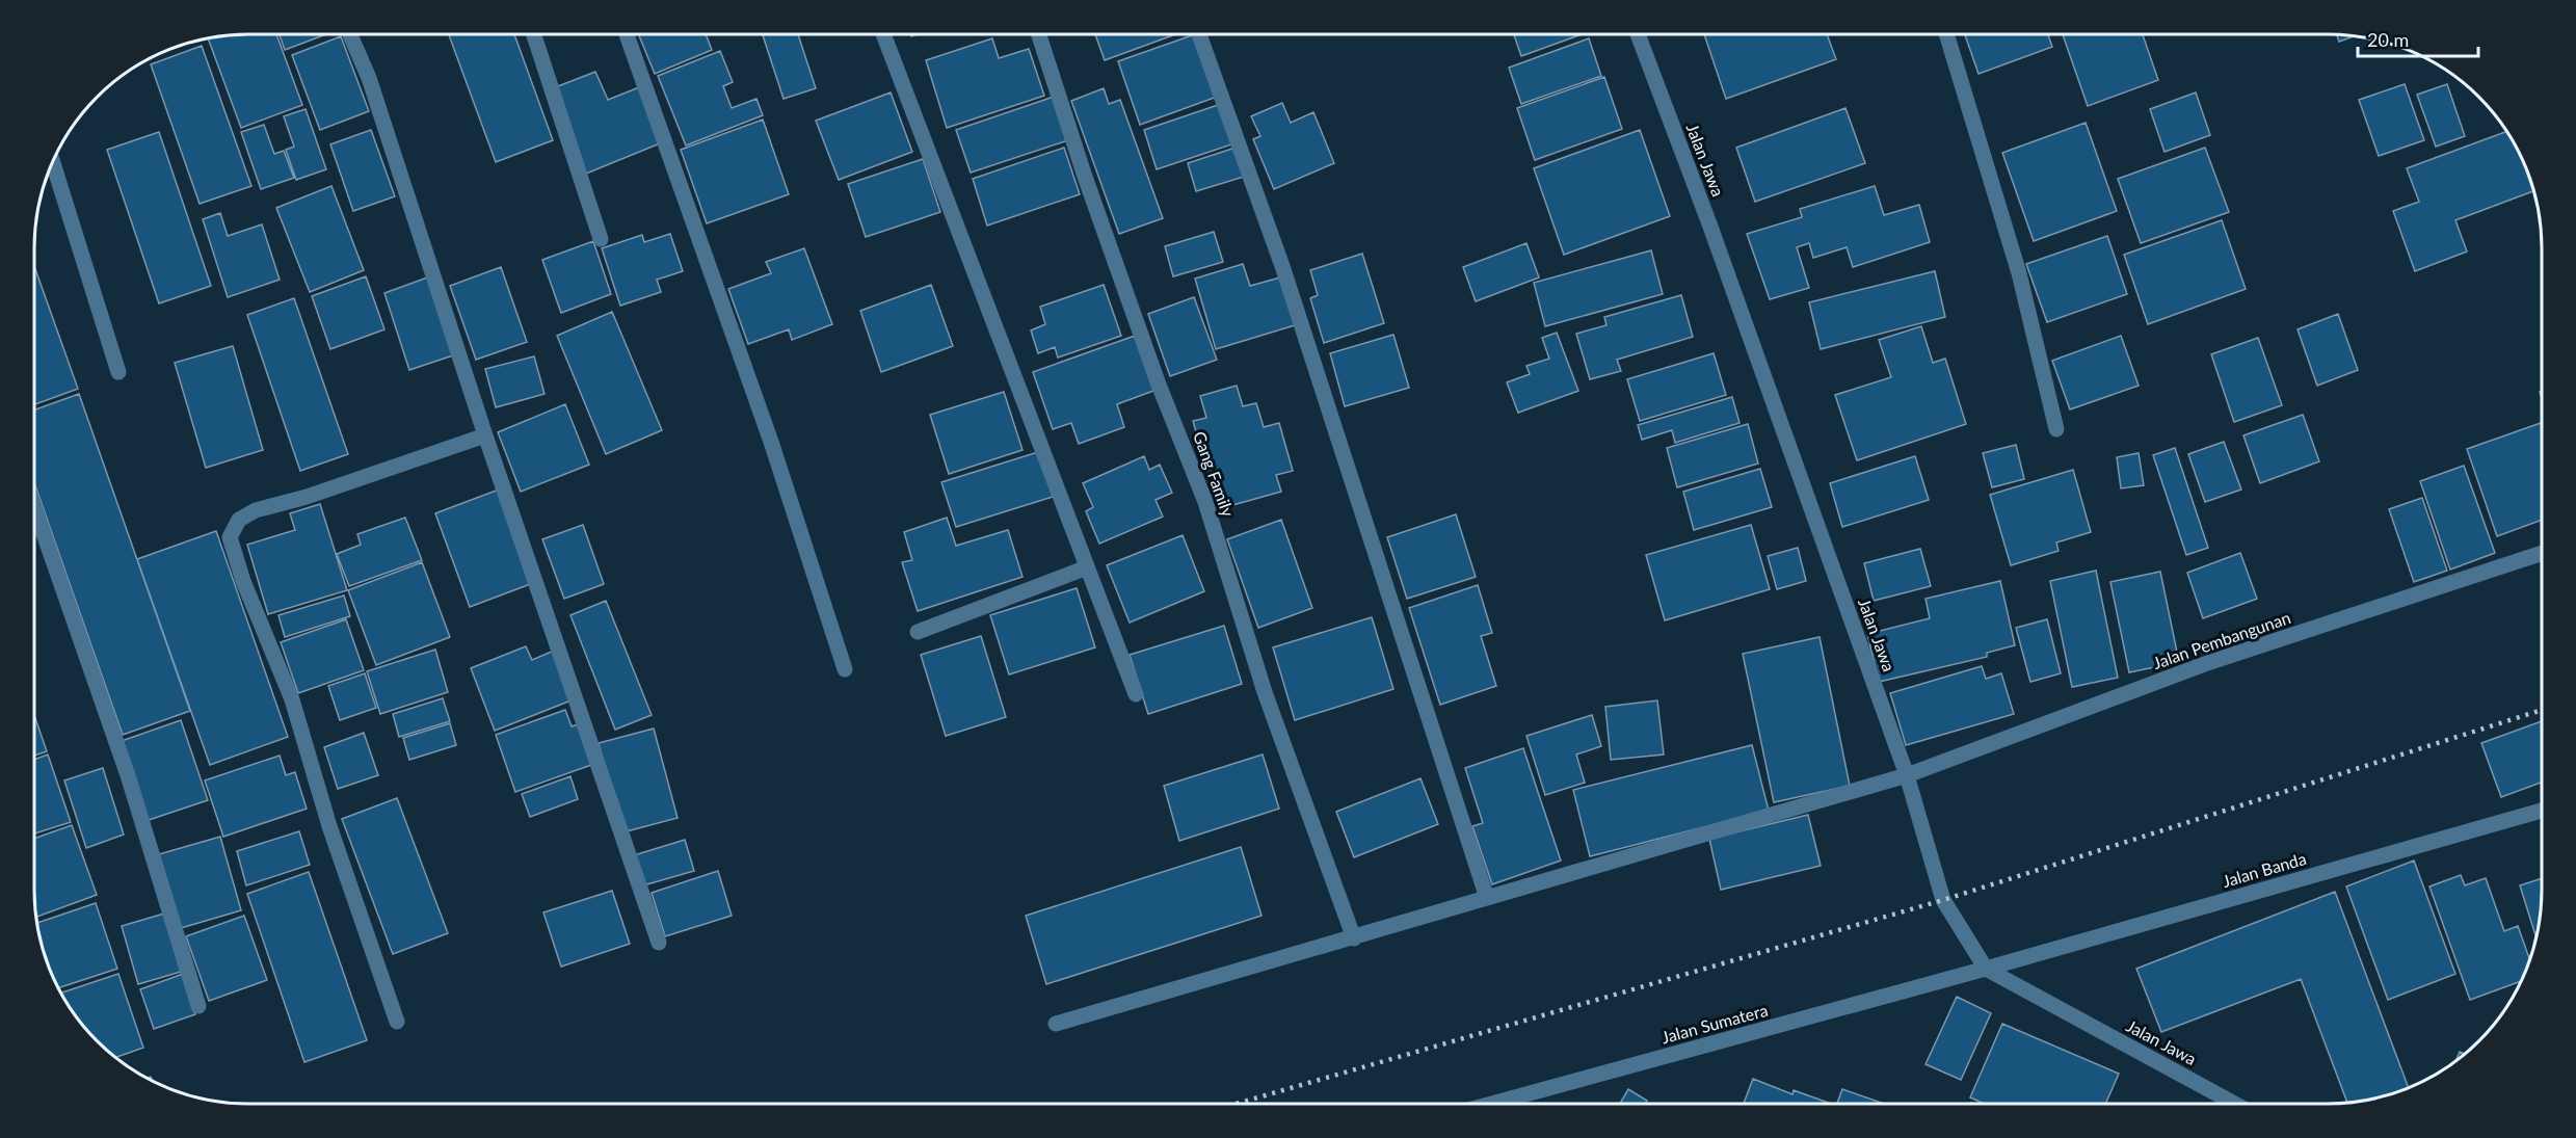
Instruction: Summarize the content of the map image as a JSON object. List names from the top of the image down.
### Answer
{
  "streets": {
    "street": [
      "Jalan Jawa",
      "Gang Family",
      "Jalan Pembangunan",
      "Jalan Banda",
      "Jalan Sumatera"
    ]
  },
  "crossings": [
    ["Jalan Jawa", "Jalan Pembangunan"],
    ["Jalan Jawa", "Jalan Banda"],
    ["Jalan Jawa", "Jalan Sumatera"],
    ["Gang Family", "Jalan Pembangunan"],
    ["Jalan Banda", "Jalan Sumatera"]
  ],
  "scale_bar": "20 m"
}
